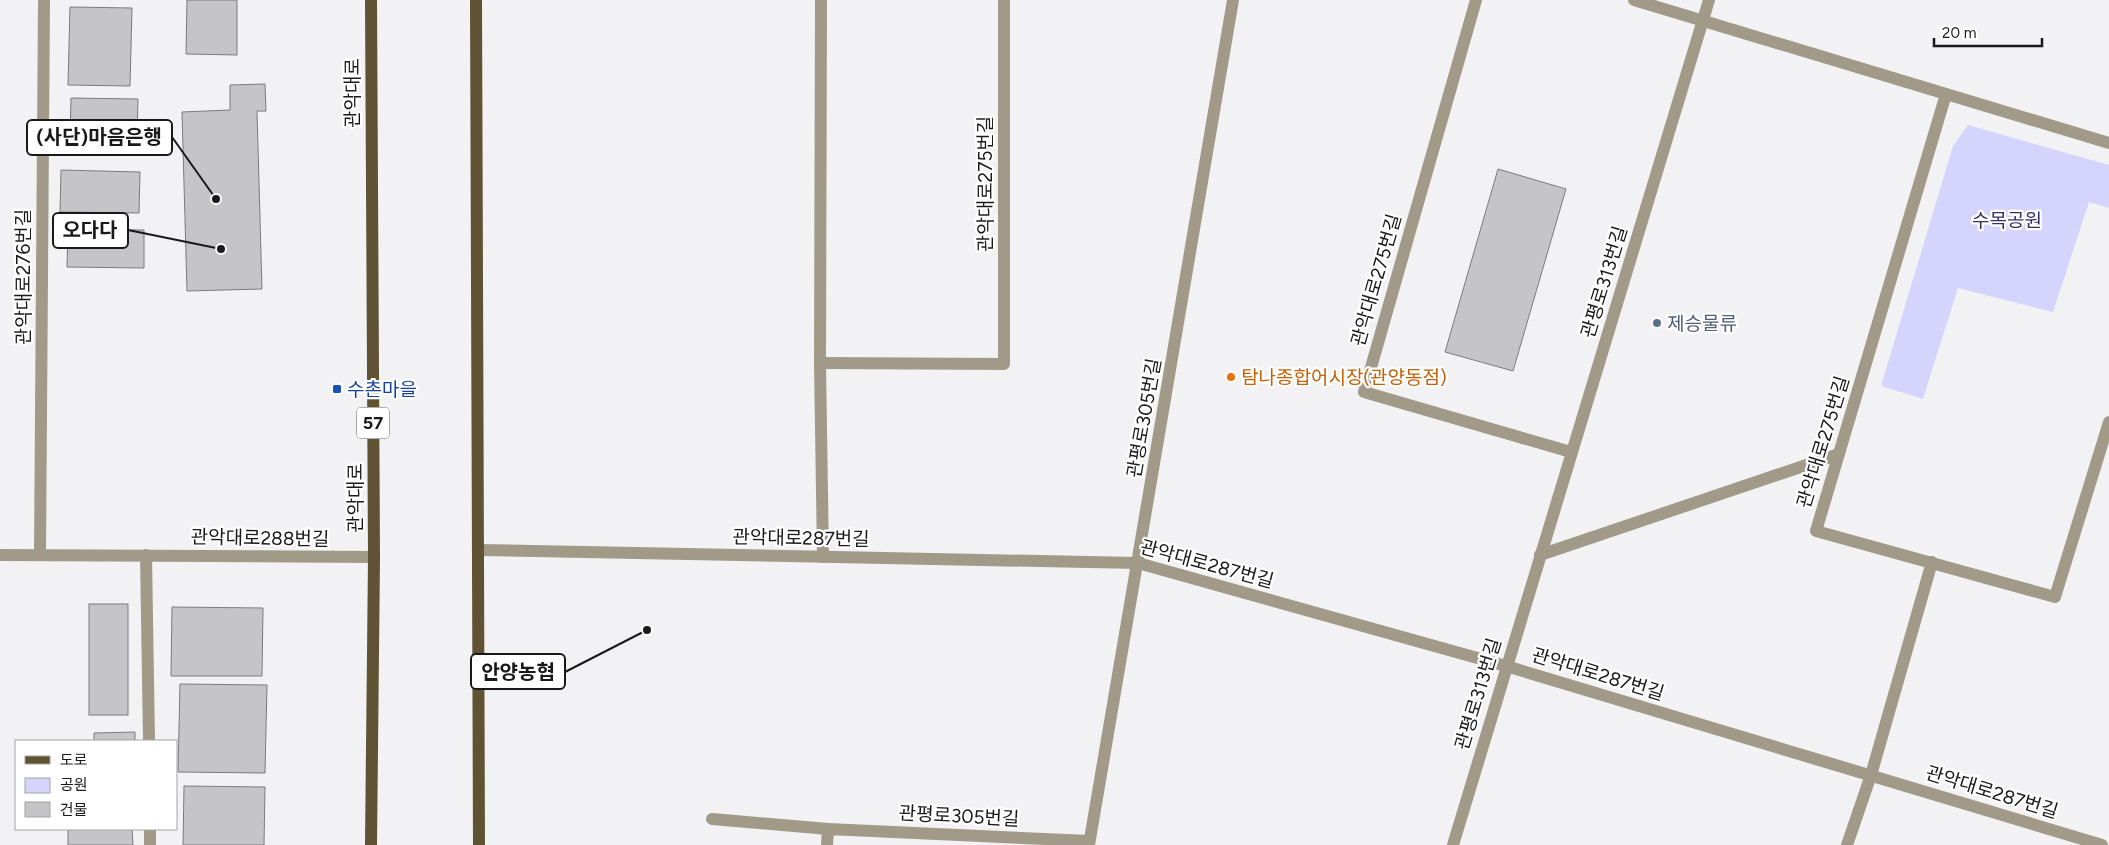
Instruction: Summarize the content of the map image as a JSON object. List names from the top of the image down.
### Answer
{
  "streets": {
    "main road": ["관악대로", "57"],
    "street": [
      "관악대로275번길",
      "관악대로276번길",
      "관평로313번길",
      "관평로305번길",
      "관악대로288번길",
      "관악대로287번길"
    ]
  },
  "crossings": [
    ["관악대로", "관악대로288번길"],
    ["관악대로275번길", "관평로313번길"],
    ["관악대로276번길", "관악대로288번길"],
    ["관평로313번길", "관악대로287번길"],
    ["관평로305번길", "관악대로287번길"]
  ],
  "parks": ["수목공원"],
  "places": {
    "other": [
      "(사단)마음은행",
      "오다다",
      "제승물류",
      "탐나종합어시장(관양동점)",
      "안양농협"
    ],
    "transit": ["수촌마을"]
  },
  "legend": ["도로", "공원", "건물"],
  "scale_bar": "20 m"
}
